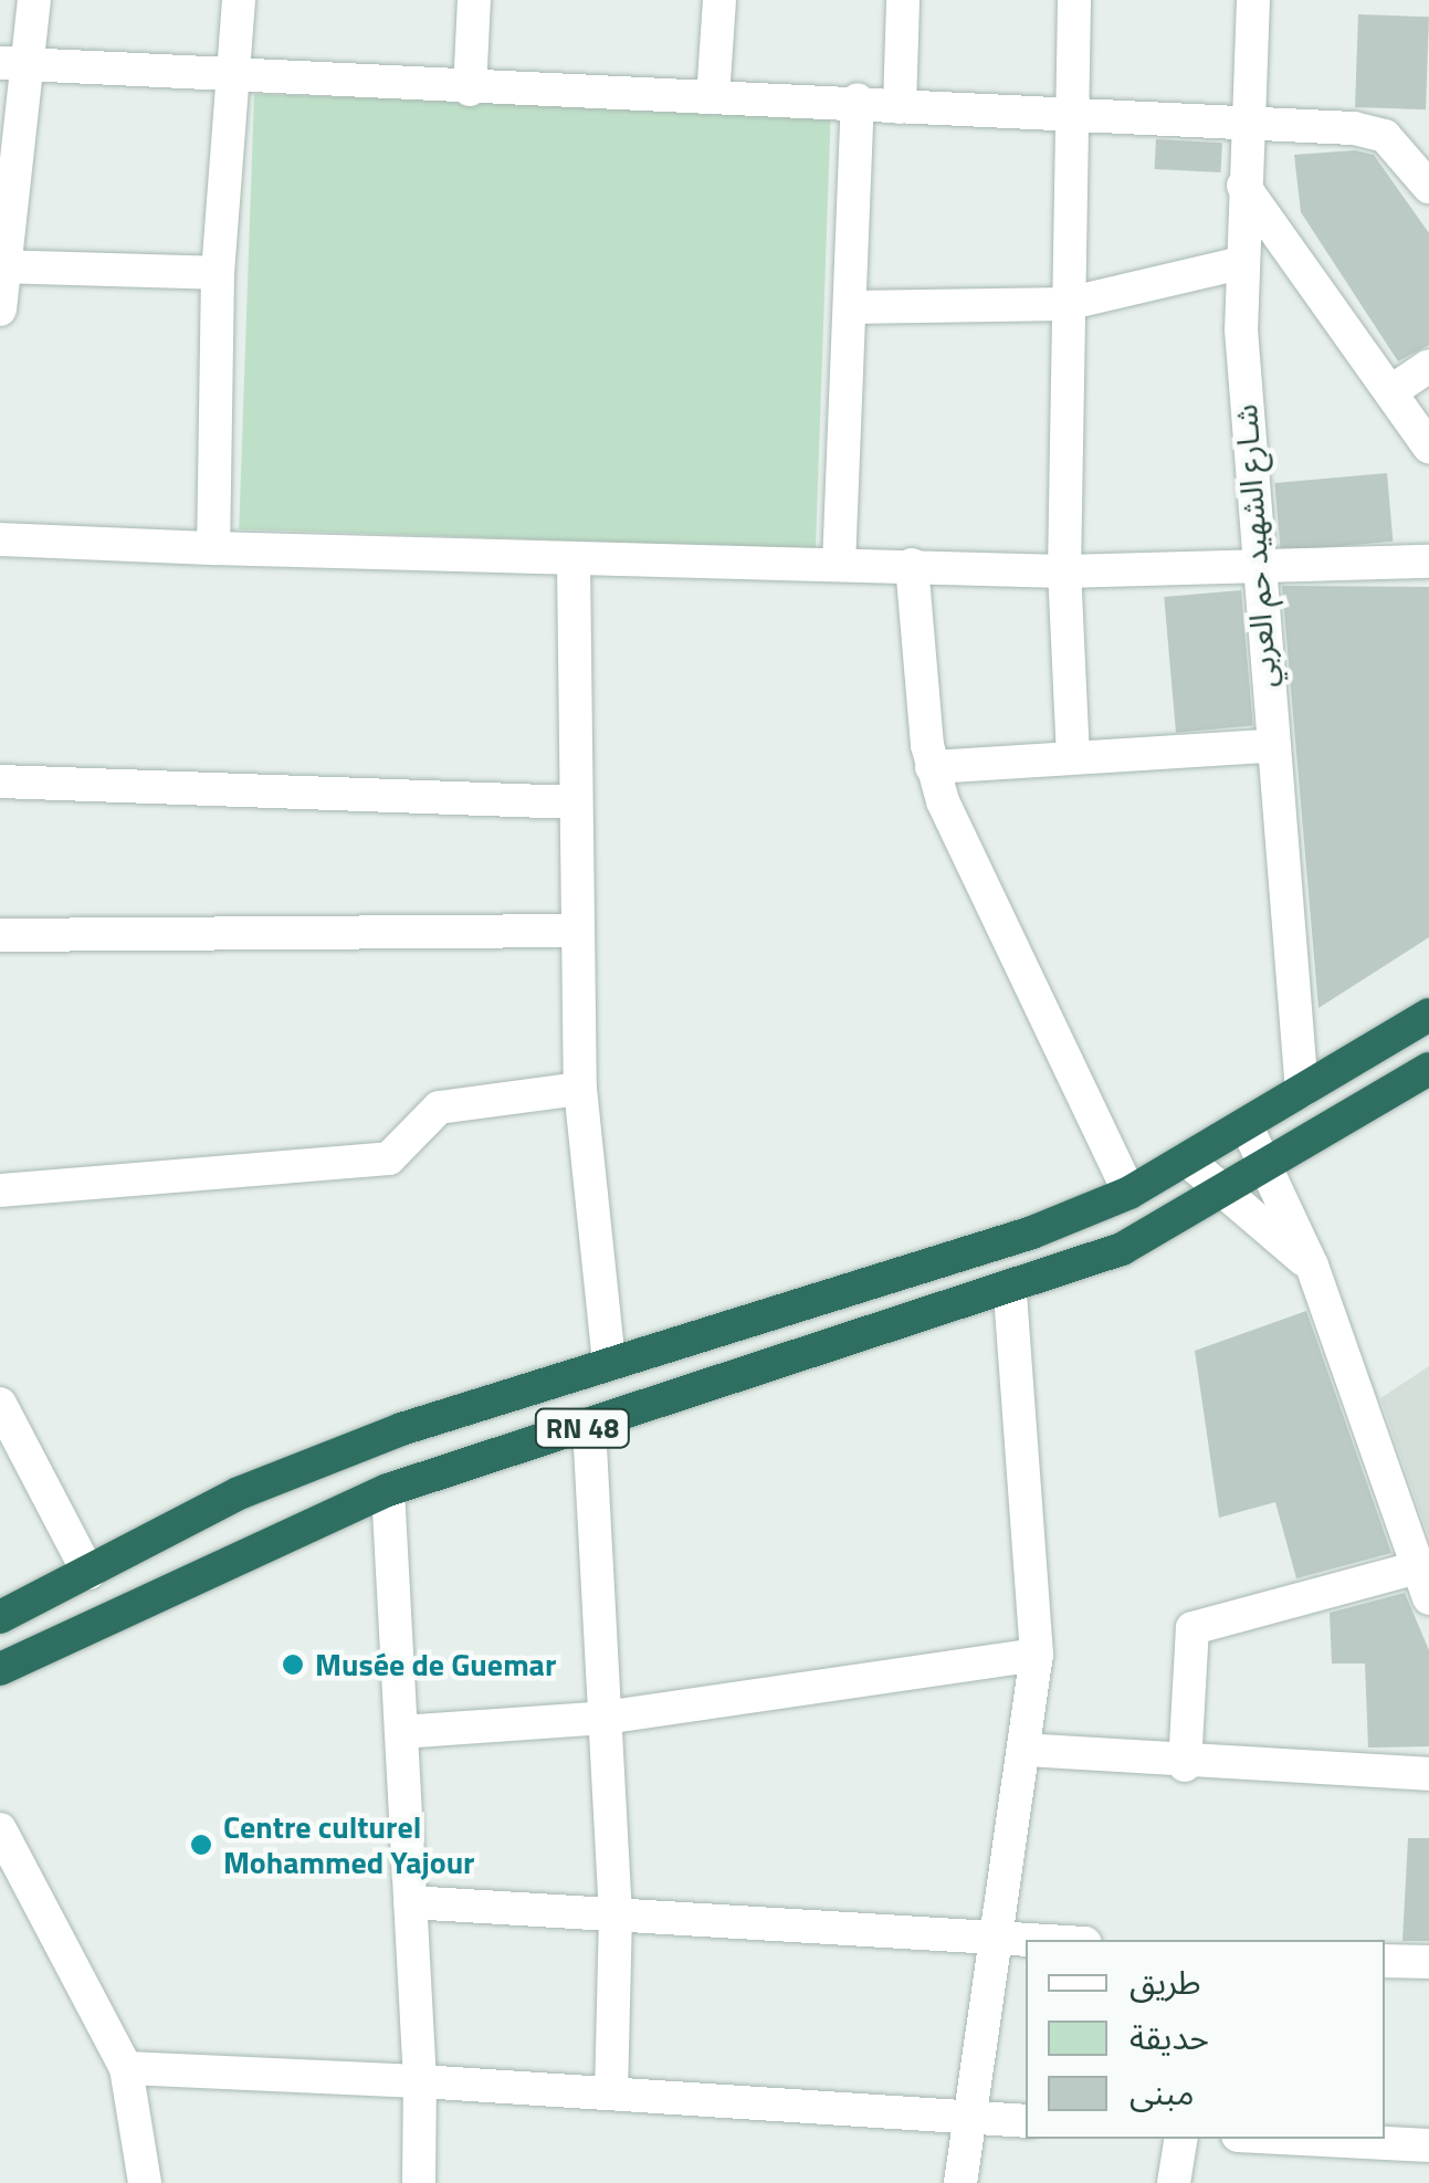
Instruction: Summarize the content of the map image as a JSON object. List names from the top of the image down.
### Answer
{
  "streets": {
    "highway": ["RN 48"],
    "street": ["شـارع الشهيد حم العربي"]
  },
  "crossings": [
    ["شـارع الشهيد حم العربي", "RN 48"]
  ],
  "places": ["Musée de Guemar", "Centre culturel Mohammed Yajour"],
  "legend": ["طريق", "حديقة", "مبنى"]
}
